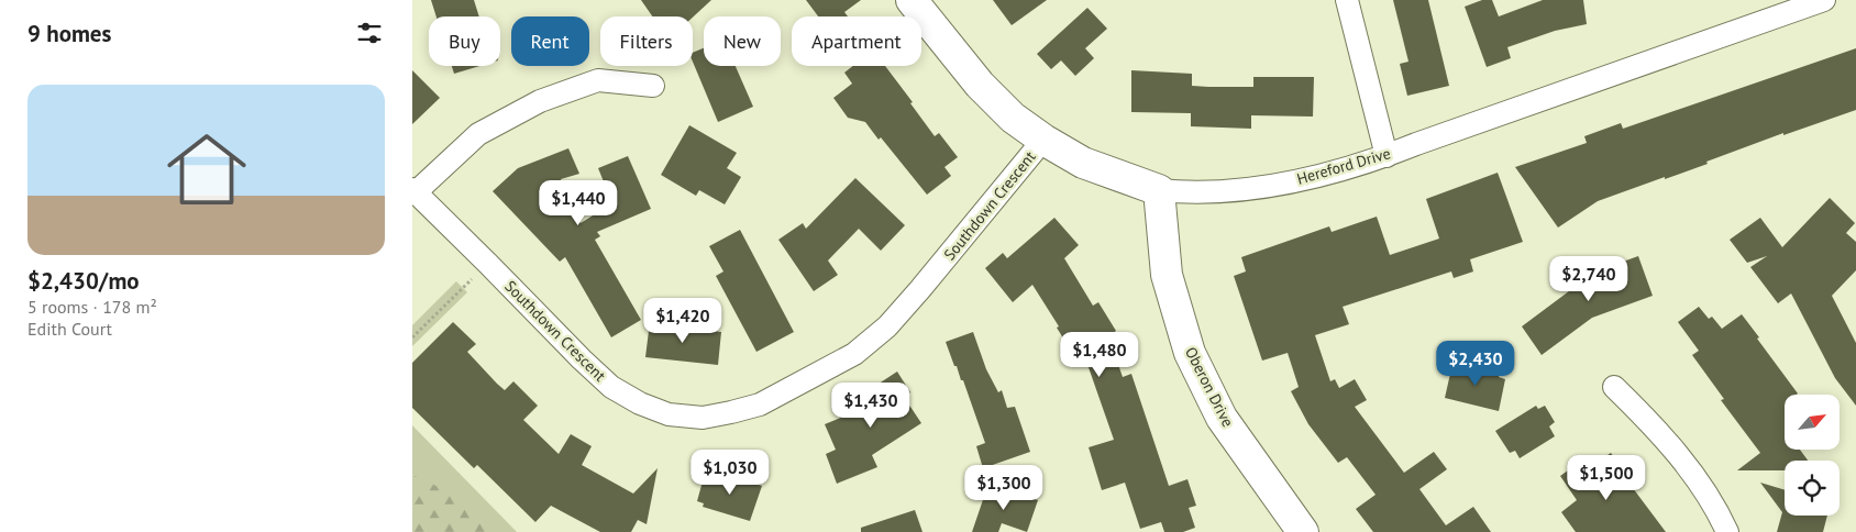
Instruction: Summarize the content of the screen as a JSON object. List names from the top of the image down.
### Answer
{
  "streets": {
    "street": ["Hereford Drive", "Southdown Crescent", "Oberon Drive"]
  },
  "crossings": [
    ["Hereford Drive", "Southdown Crescent"],
    ["Hereford Drive", "Oberon Drive"]
  ],
  "north": "top right",
  "page": {
    "heading": "9 homes",
    "chip": [
      "Buy",
      "Rent",
      "Filters",
      "New",
      "Apartment"
    ],
    "list": [
      {
        "name": "$2,430/mo",
        "note": "5 rooms · 178 m² · Edith Court"
      }
    ],
    "price": [
      "$1,440",
      "$2,740",
      "$1,420",
      "$1,480",
      "$2,430",
      "$1,430",
      "$1,030",
      "$1,500",
      "$1,300"
    ]
  }
}
